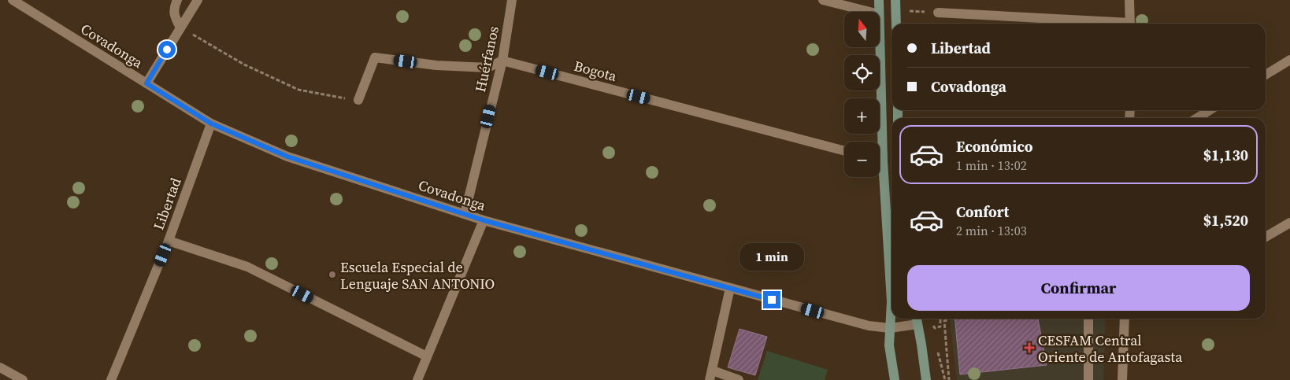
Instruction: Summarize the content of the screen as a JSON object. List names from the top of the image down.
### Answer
{
  "streets": {
    "street": [
      "Covadonga",
      "Huérfanos",
      "Bogota",
      "Libertad"
    ]
  },
  "crossings": [
    ["Covadonga", "Huérfanos"],
    ["Covadonga", "Libertad"],
    ["Huérfanos", "Bogota"]
  ],
  "places": {
    "other": ["Escuela Especial de Lenguaje SAN ANTONIO"],
    "health": ["CESFAM Central Oriente de Antofagasta"]
  },
  "north": "top",
  "page": {
    "map_buttons": ["+", "−"],
    "banner": ["Libertad", "Covadonga"],
    "list": [
      {
        "name": "Económico",
        "note": "1 min · 13:02",
        "value": "$1,130"
      },
      {
        "name": "Confort",
        "note": "2 min · 13:03",
        "value": "$1,520"
      }
    ],
    "bubble": "1 min",
    "buttons": "Confirmar"
  }
}
